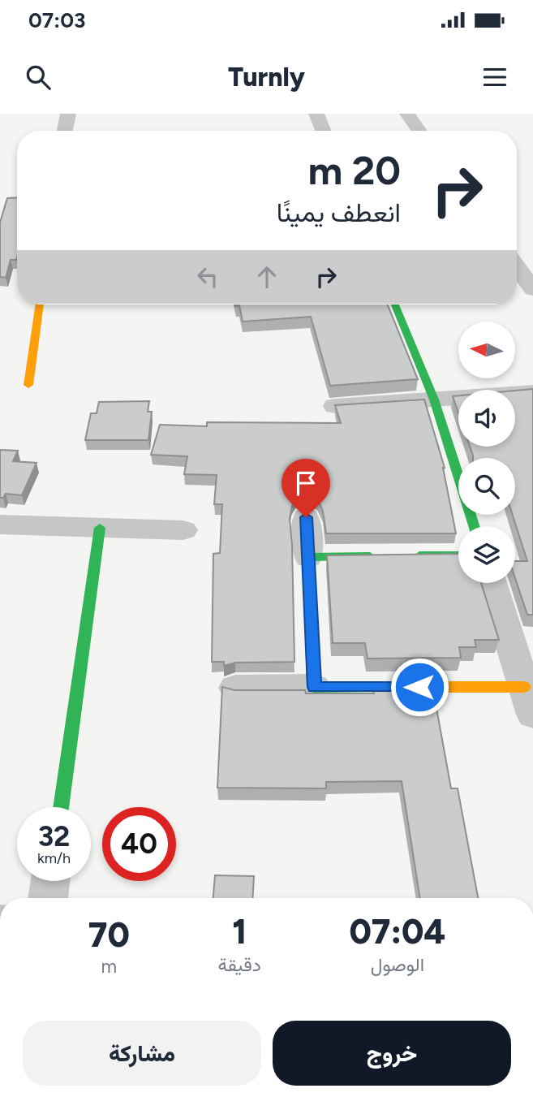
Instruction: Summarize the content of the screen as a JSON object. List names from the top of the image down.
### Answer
{
  "north": "left",
  "page": {
    "status": "07:03",
    "header": "Turnly",
    "turn": ["20 m", "انعطف يمينًا"],
    "speed": "32 km/h",
    "limit": "40",
    "eta": [
      "07:04",
      "الوصول",
      "1",
      "دقيقة",
      "70",
      "m"
    ],
    "buttons": ["خروج", "مشاركة"]
  }
}
